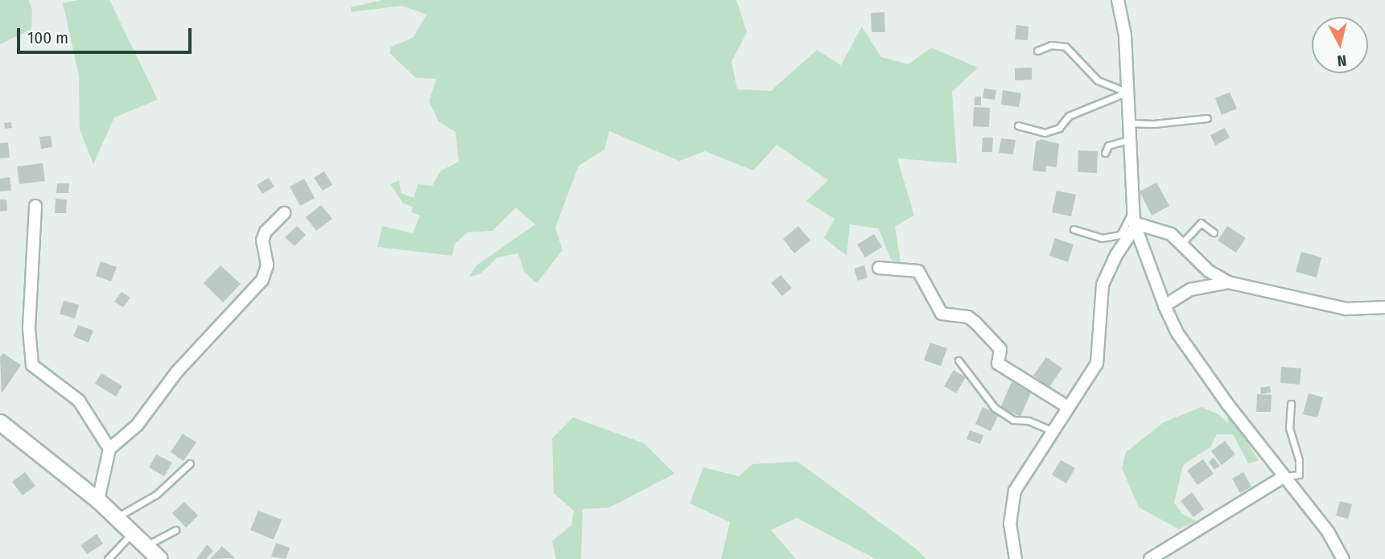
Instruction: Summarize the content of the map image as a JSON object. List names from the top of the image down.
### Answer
{
  "scale_bar": "100 m",
  "north": "bottom"
}
